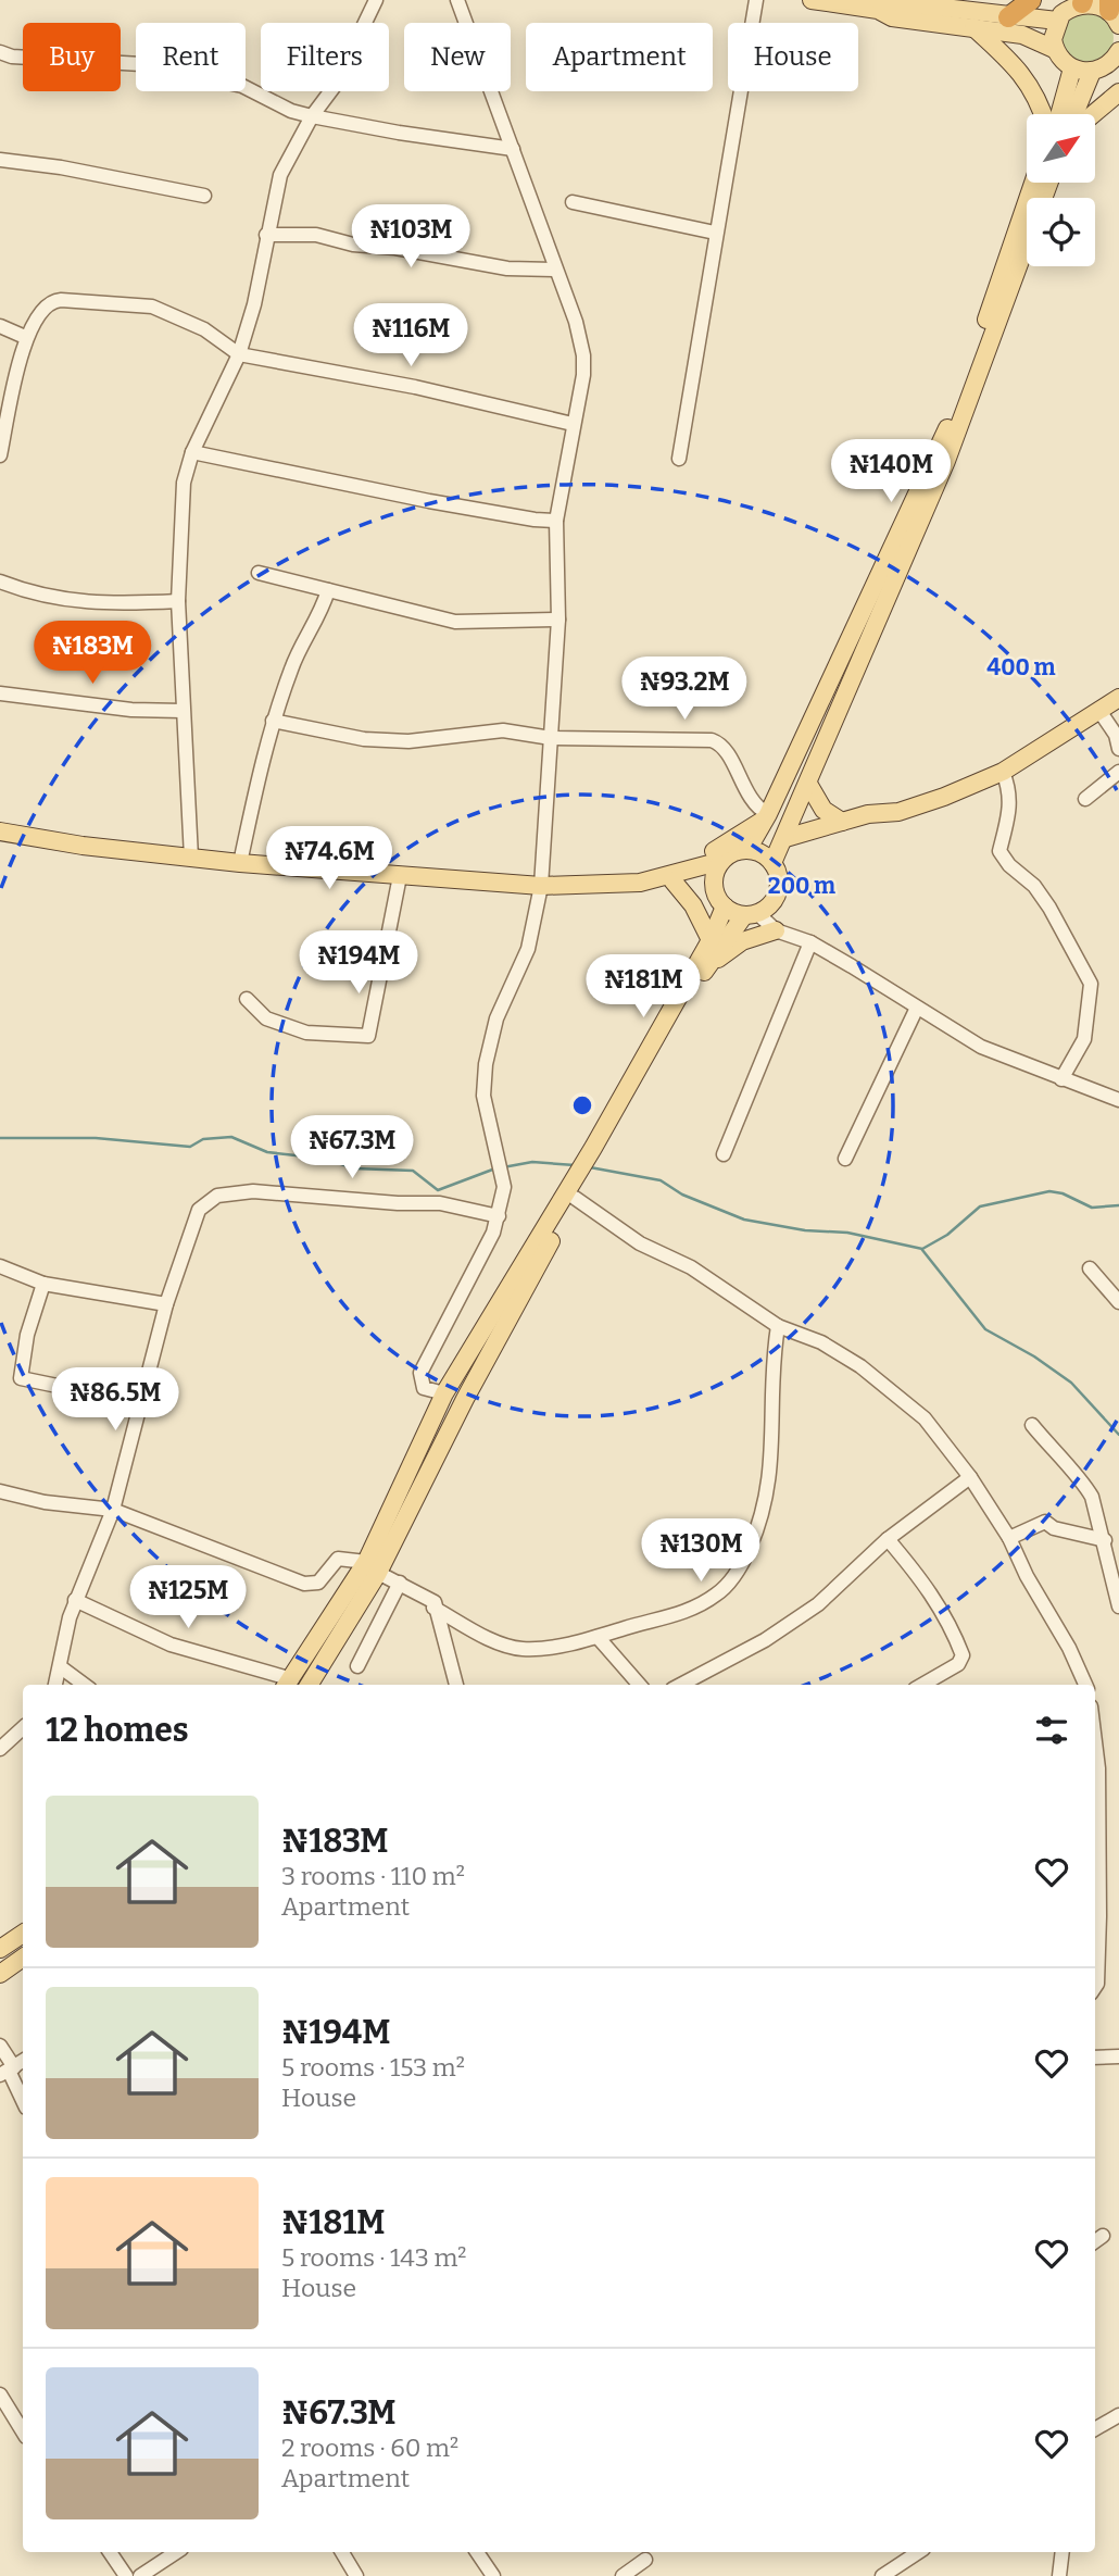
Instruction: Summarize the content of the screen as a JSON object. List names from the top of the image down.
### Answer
{
  "north": "top right",
  "page": {
    "chip": [
      "Buy",
      "Rent",
      "Filters",
      "New",
      "Apartment",
      "House"
    ],
    "price": [
      "₦103M",
      "₦116M",
      "₦140M",
      "₦183M",
      "₦93.2M",
      "₦74.6M",
      "₦194M",
      "₦181M",
      "₦67.3M",
      "₦86.5M",
      "₦130M",
      "₦125M"
    ],
    "heading": "12 homes",
    "list": [
      {
        "name": "₦183M",
        "note": "3 rooms · 110 m² · Apartment"
      },
      {
        "name": "₦194M",
        "note": "5 rooms · 153 m² · House"
      },
      {
        "name": "₦181M",
        "note": "5 rooms · 143 m² · House"
      },
      {
        "name": "₦67.3M",
        "note": "2 rooms · 60 m² · Apartment"
      }
    ]
  },
  "rings": ["400 m", "200 m"]
}
